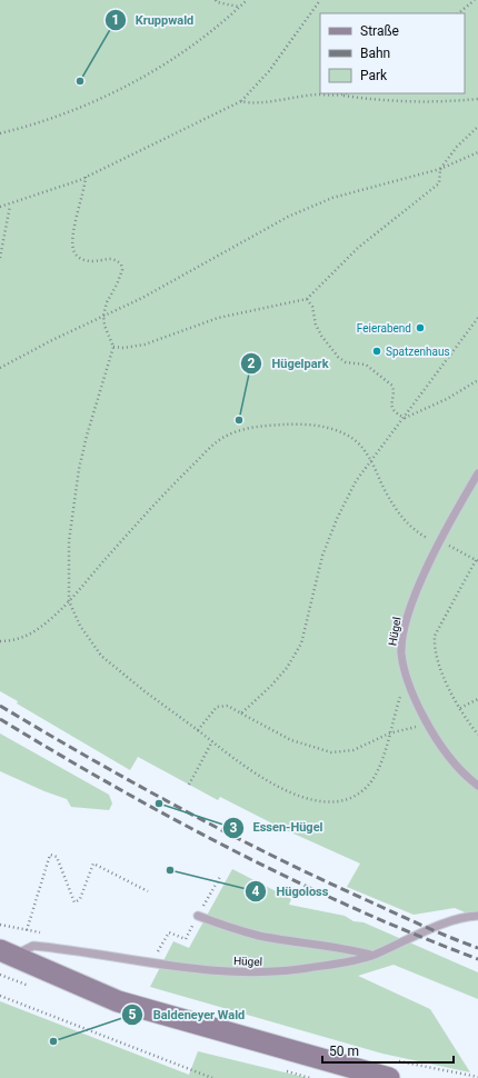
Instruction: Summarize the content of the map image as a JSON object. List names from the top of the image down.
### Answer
{
  "streets": {
    "lane": ["Hügel"]
  },
  "places": [
    "Kruppwald",
    "Feierabend",
    "Spatzenhaus",
    "Hügelpark",
    "Essen-Hügel",
    "Hügoloss",
    "Baldeneyer Wald"
  ],
  "legend": ["Straße", "Bahn", "Park"],
  "scale_bar": "50 m"
}
